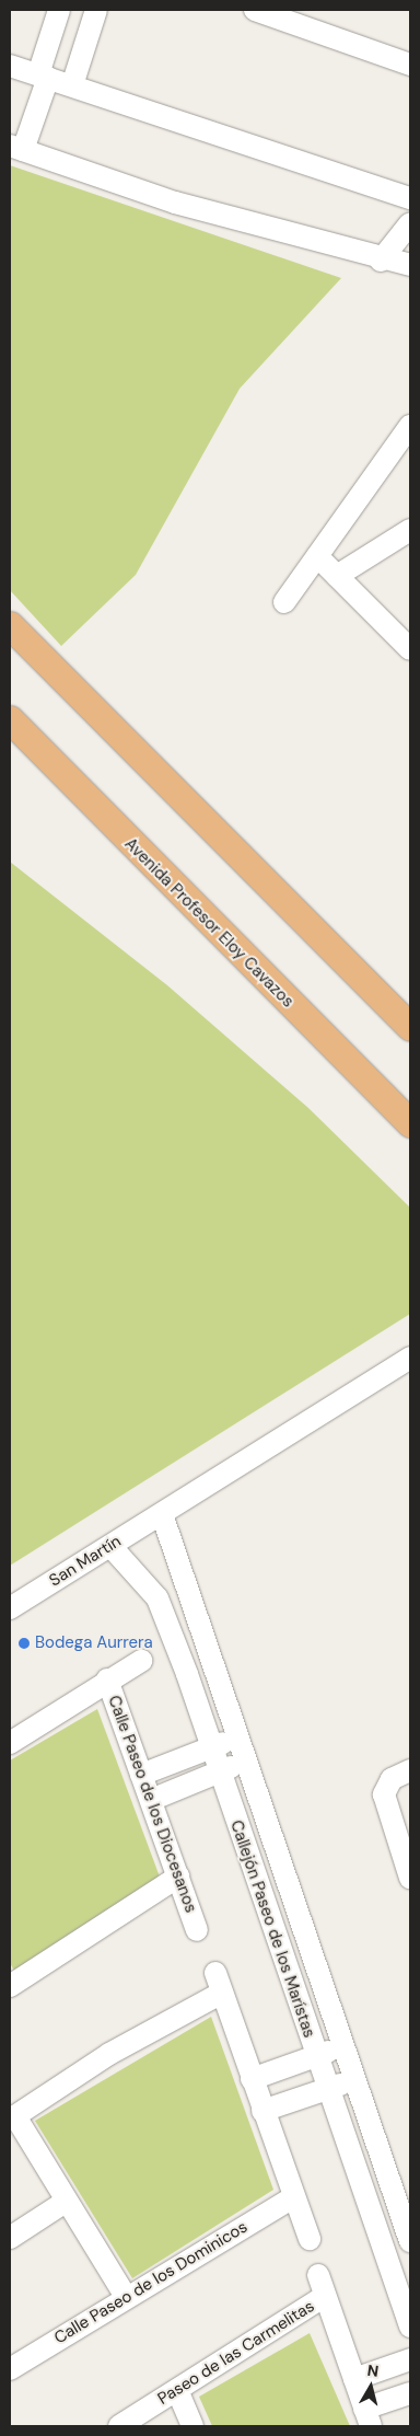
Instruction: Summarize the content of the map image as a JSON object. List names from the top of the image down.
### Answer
{
  "streets": {
    "main road": ["Avenida Profesor Eloy Cavazos"],
    "street": [
      "San Martín",
      "Calle Paseo de los Diocesanos",
      "Callejón Paseo de los Marístas",
      "Calle Paseo de los Dominicos",
      "Paseo de las Carmelitas"
    ]
  },
  "crossings": [
    ["San Martín", "Callejón Paseo de los Marístas"]
  ],
  "places": ["Bodega Aurrera"],
  "north": "top"
}
